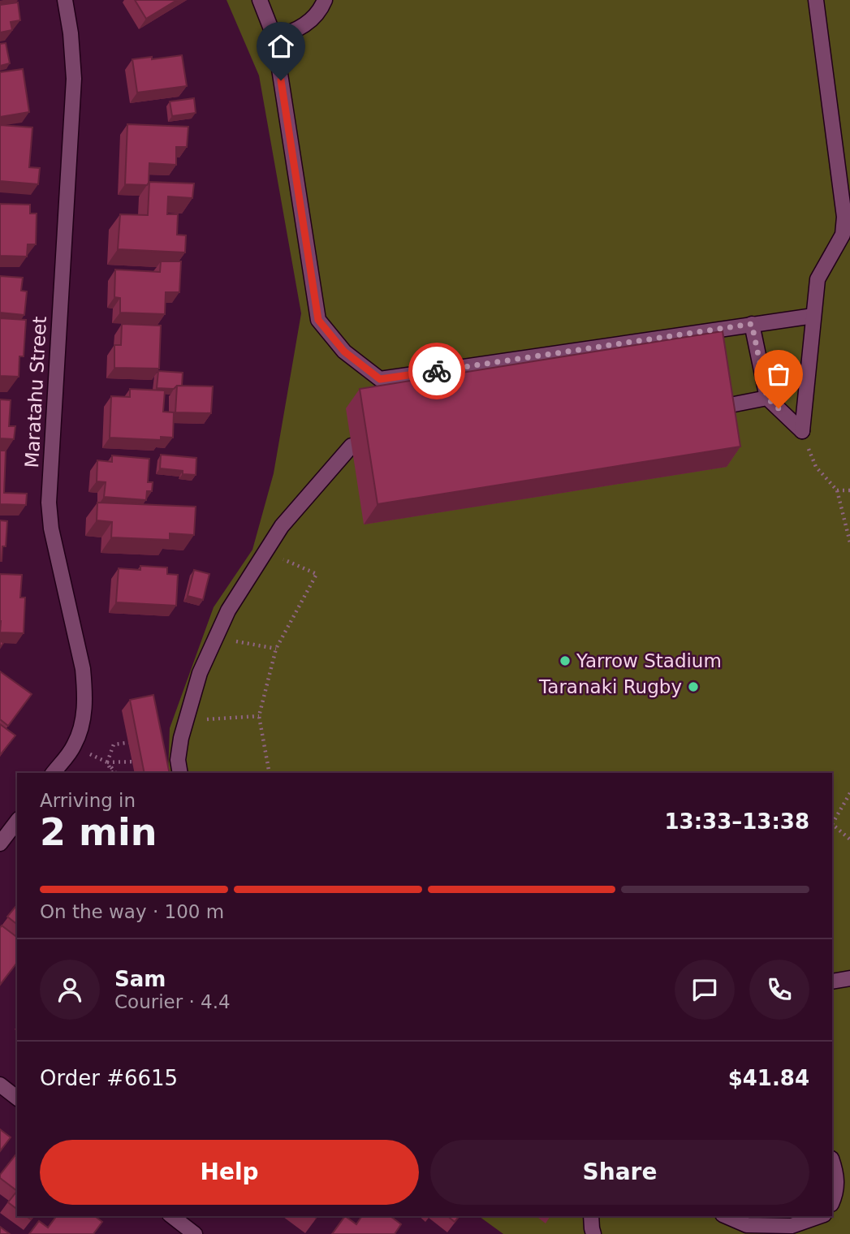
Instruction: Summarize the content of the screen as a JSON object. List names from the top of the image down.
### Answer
{
  "streets": {
    "street": ["Maratahu Street"]
  },
  "places": ["Yarrow Stadium", "Taranaki Rugby"],
  "page": {
    "heading": ["2 min", "Arriving in", "13:33–13:38"],
    "panel": [
      "Sam",
      "Courier · 4.4",
      "Order #6615",
      "$41.84"
    ],
    "bar": "On the way · 100 m",
    "buttons": ["Help", "Share"]
  }
}
